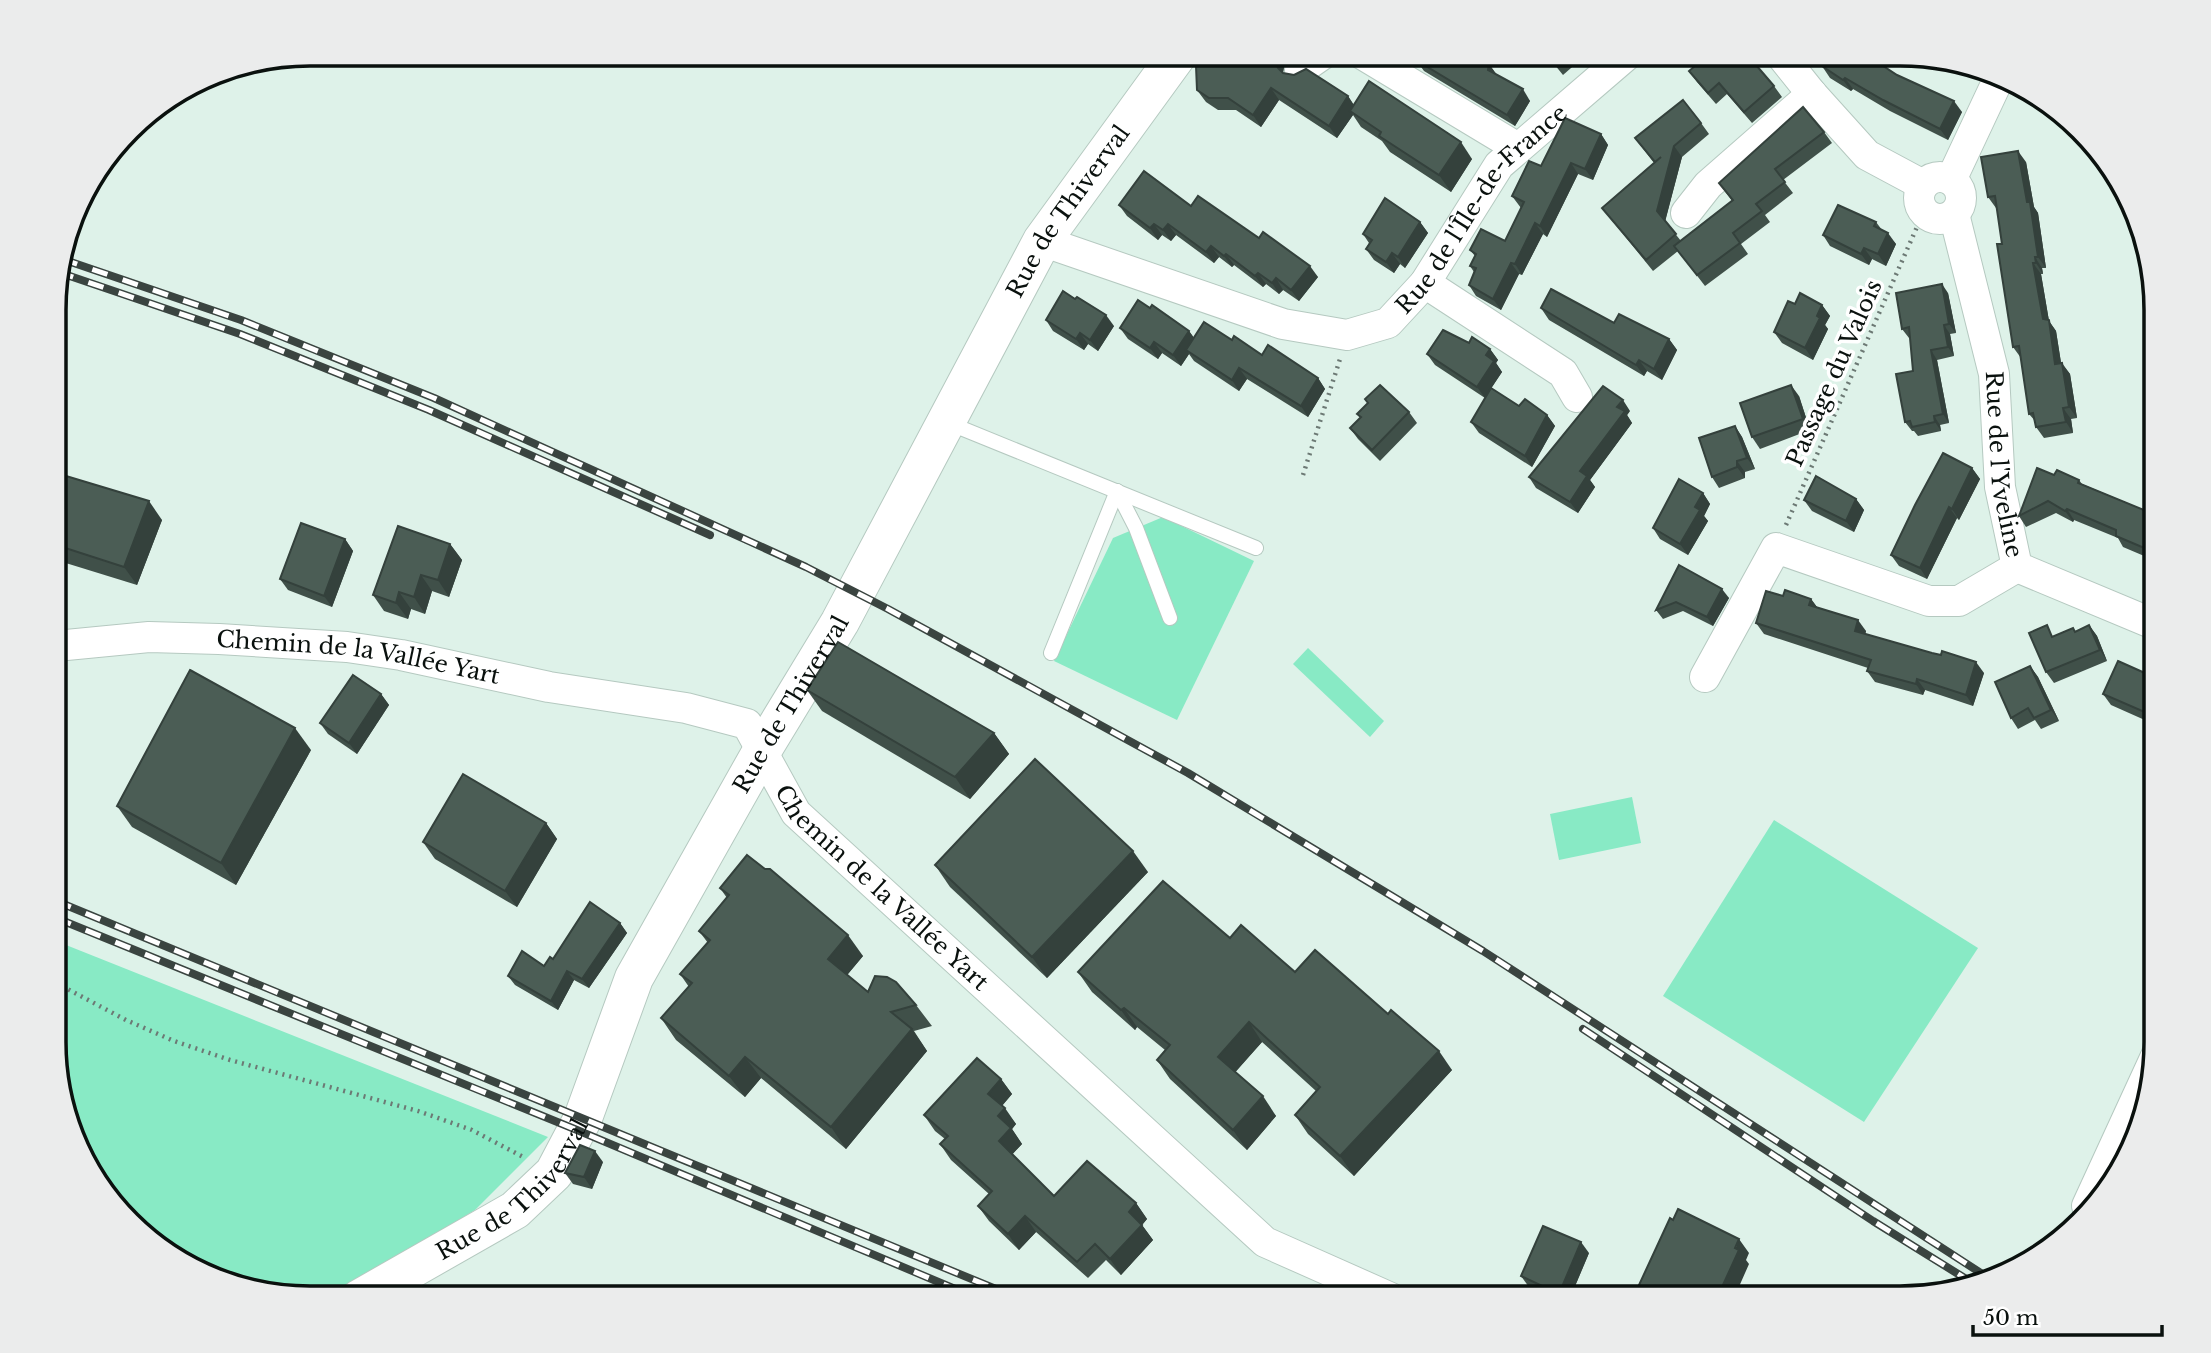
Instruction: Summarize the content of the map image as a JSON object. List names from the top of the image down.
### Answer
{
  "streets": {
    "street": [
      "Rue de l'Île-de-France",
      "Rue de Thiverval",
      "Rue de l'Yveline",
      "Chemin de la Vallée Yart"
    ],
    "path": ["Passage du Valois"]
  },
  "crossings": [
    ["Rue de l'Île-de-France", "Rue de Thiverval"],
    ["Rue de Thiverval", "Chemin de la Vallée Yart"],
    ["Passage du Valois", "Rue de l'Yveline"]
  ],
  "scale_bar": "50 m"
}
